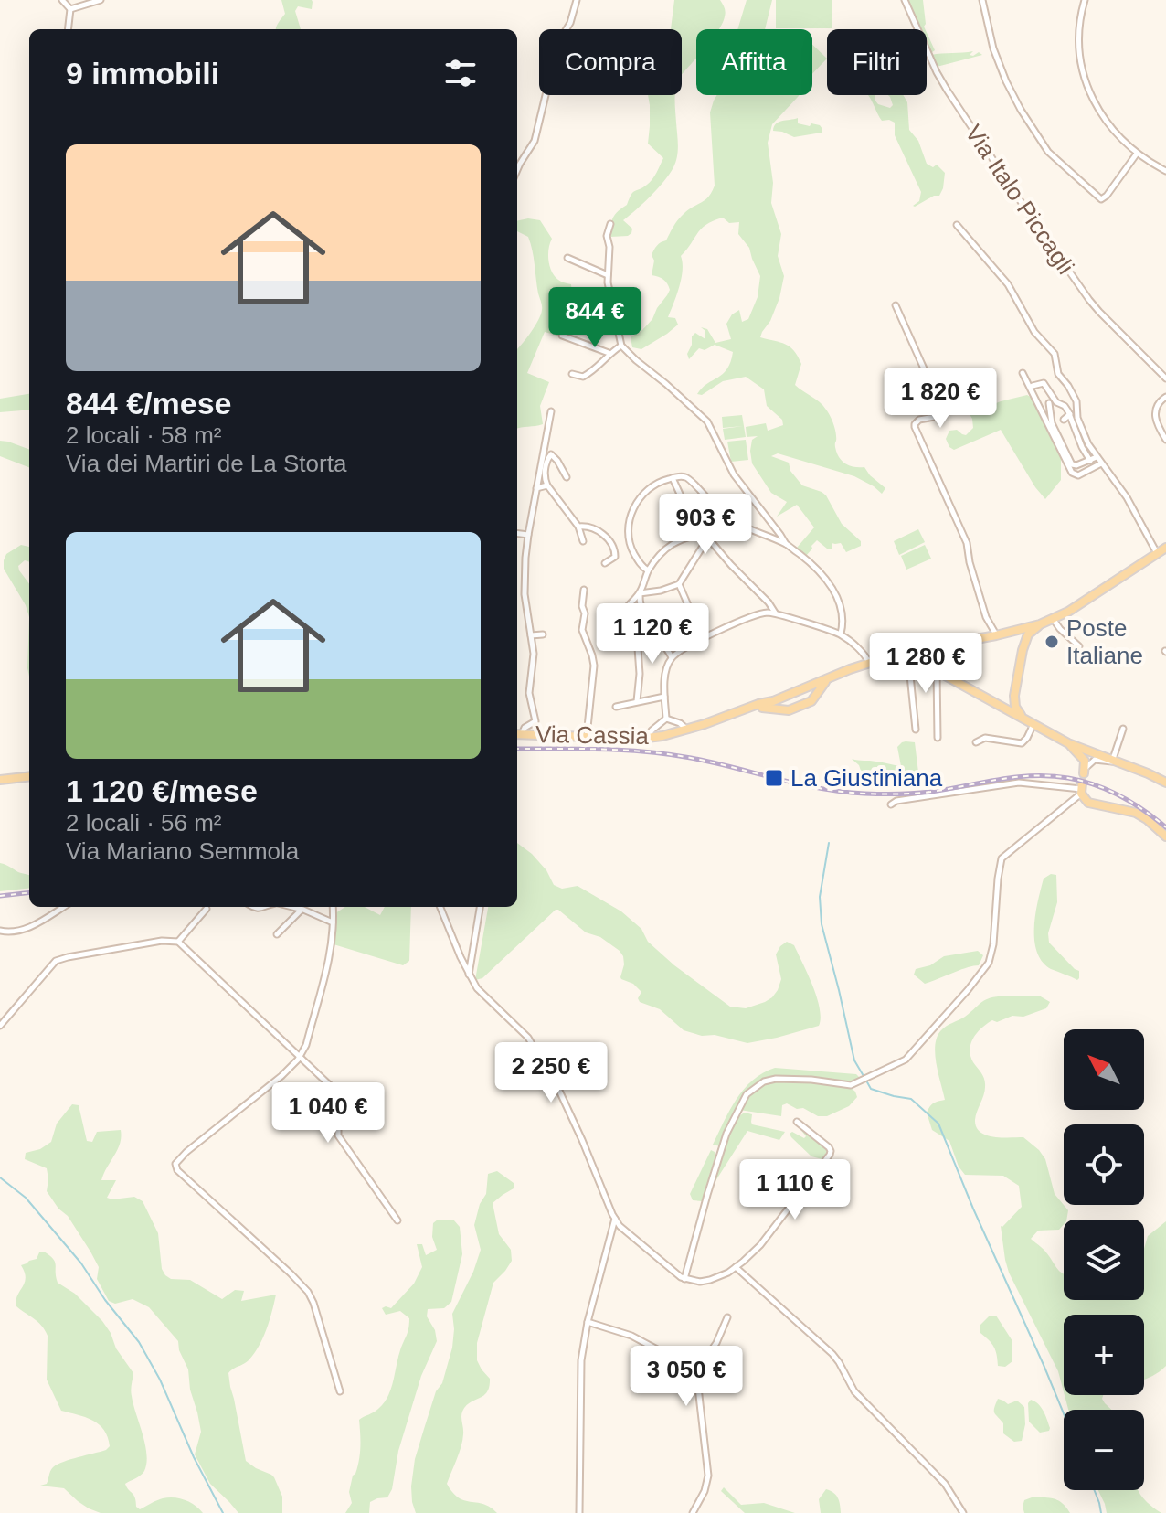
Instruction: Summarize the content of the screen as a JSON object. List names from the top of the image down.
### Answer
{
  "streets": {
    "main road": ["Via Cassia"],
    "street": ["Via Italo Piccagli"]
  },
  "places": {
    "other": ["Poste Italiane"],
    "transit": ["La Giustiniana"]
  },
  "north": "top left",
  "page": {
    "chip": ["Compra", "Affitta", "Filtri"],
    "heading": "9 immobili",
    "list": [
      {
        "name": "844 €/mese",
        "note": "2 locali · 58 m² · Via dei Martiri de La Storta"
      },
      {
        "name": "1 120 €/mese",
        "note": "2 locali · 56 m² · Via Mariano Semmola"
      }
    ],
    "price": [
      "844 €",
      "1 820 €",
      "903 €",
      "1 120 €",
      "1 280 €",
      "2 250 €",
      "1 040 €",
      "1 110 €",
      "3 050 €"
    ],
    "map_buttons": ["+", "−"]
  }
}
